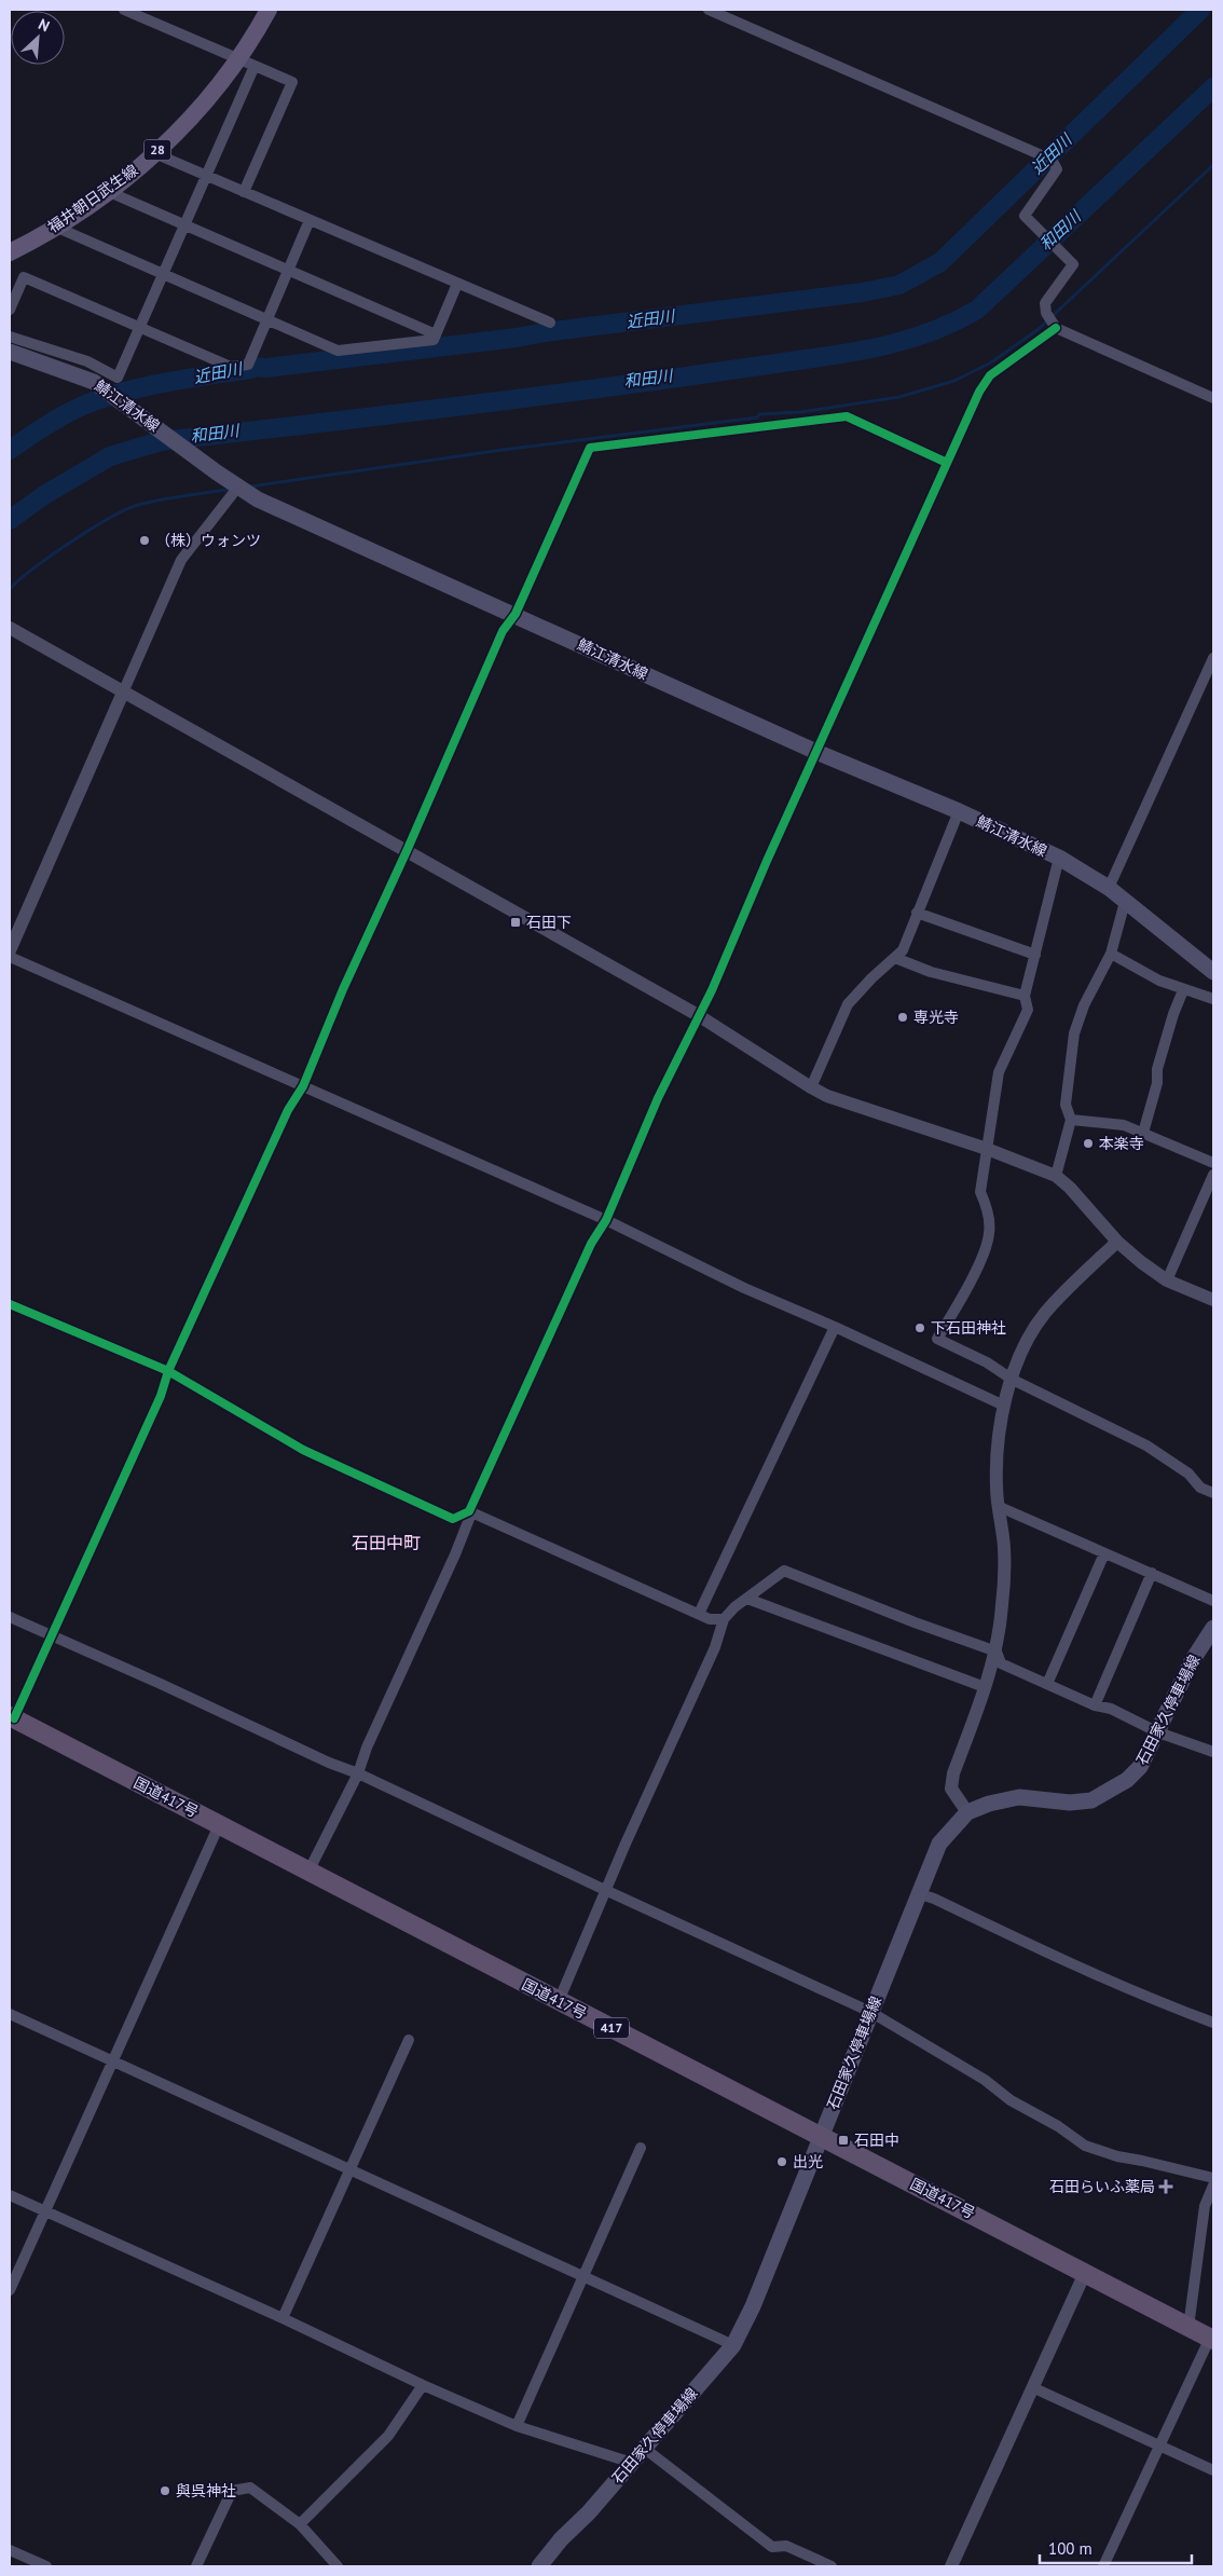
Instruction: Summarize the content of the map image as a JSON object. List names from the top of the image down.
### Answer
{
  "streets": {
    "highway": ["国道417号", "417"],
    "main road": [
      "28",
      "福井朝日武生線",
      "鯖江清水線",
      "石田家久停車場線"
    ]
  },
  "crossings": [
    ["石田家久停車場線", "国道417号"]
  ],
  "districts": ["石田中町"],
  "water": ["近田川", "和田川"],
  "places": {
    "other": [
      "（株）ウォンツ",
      "専光寺",
      "本楽寺",
      "下石田神社",
      "出光",
      "與呉神社"
    ],
    "transit": ["石田下", "石田中"],
    "health": ["石田らいふ薬局"]
  },
  "scale_bar": "100 m",
  "north": "top right"
}
